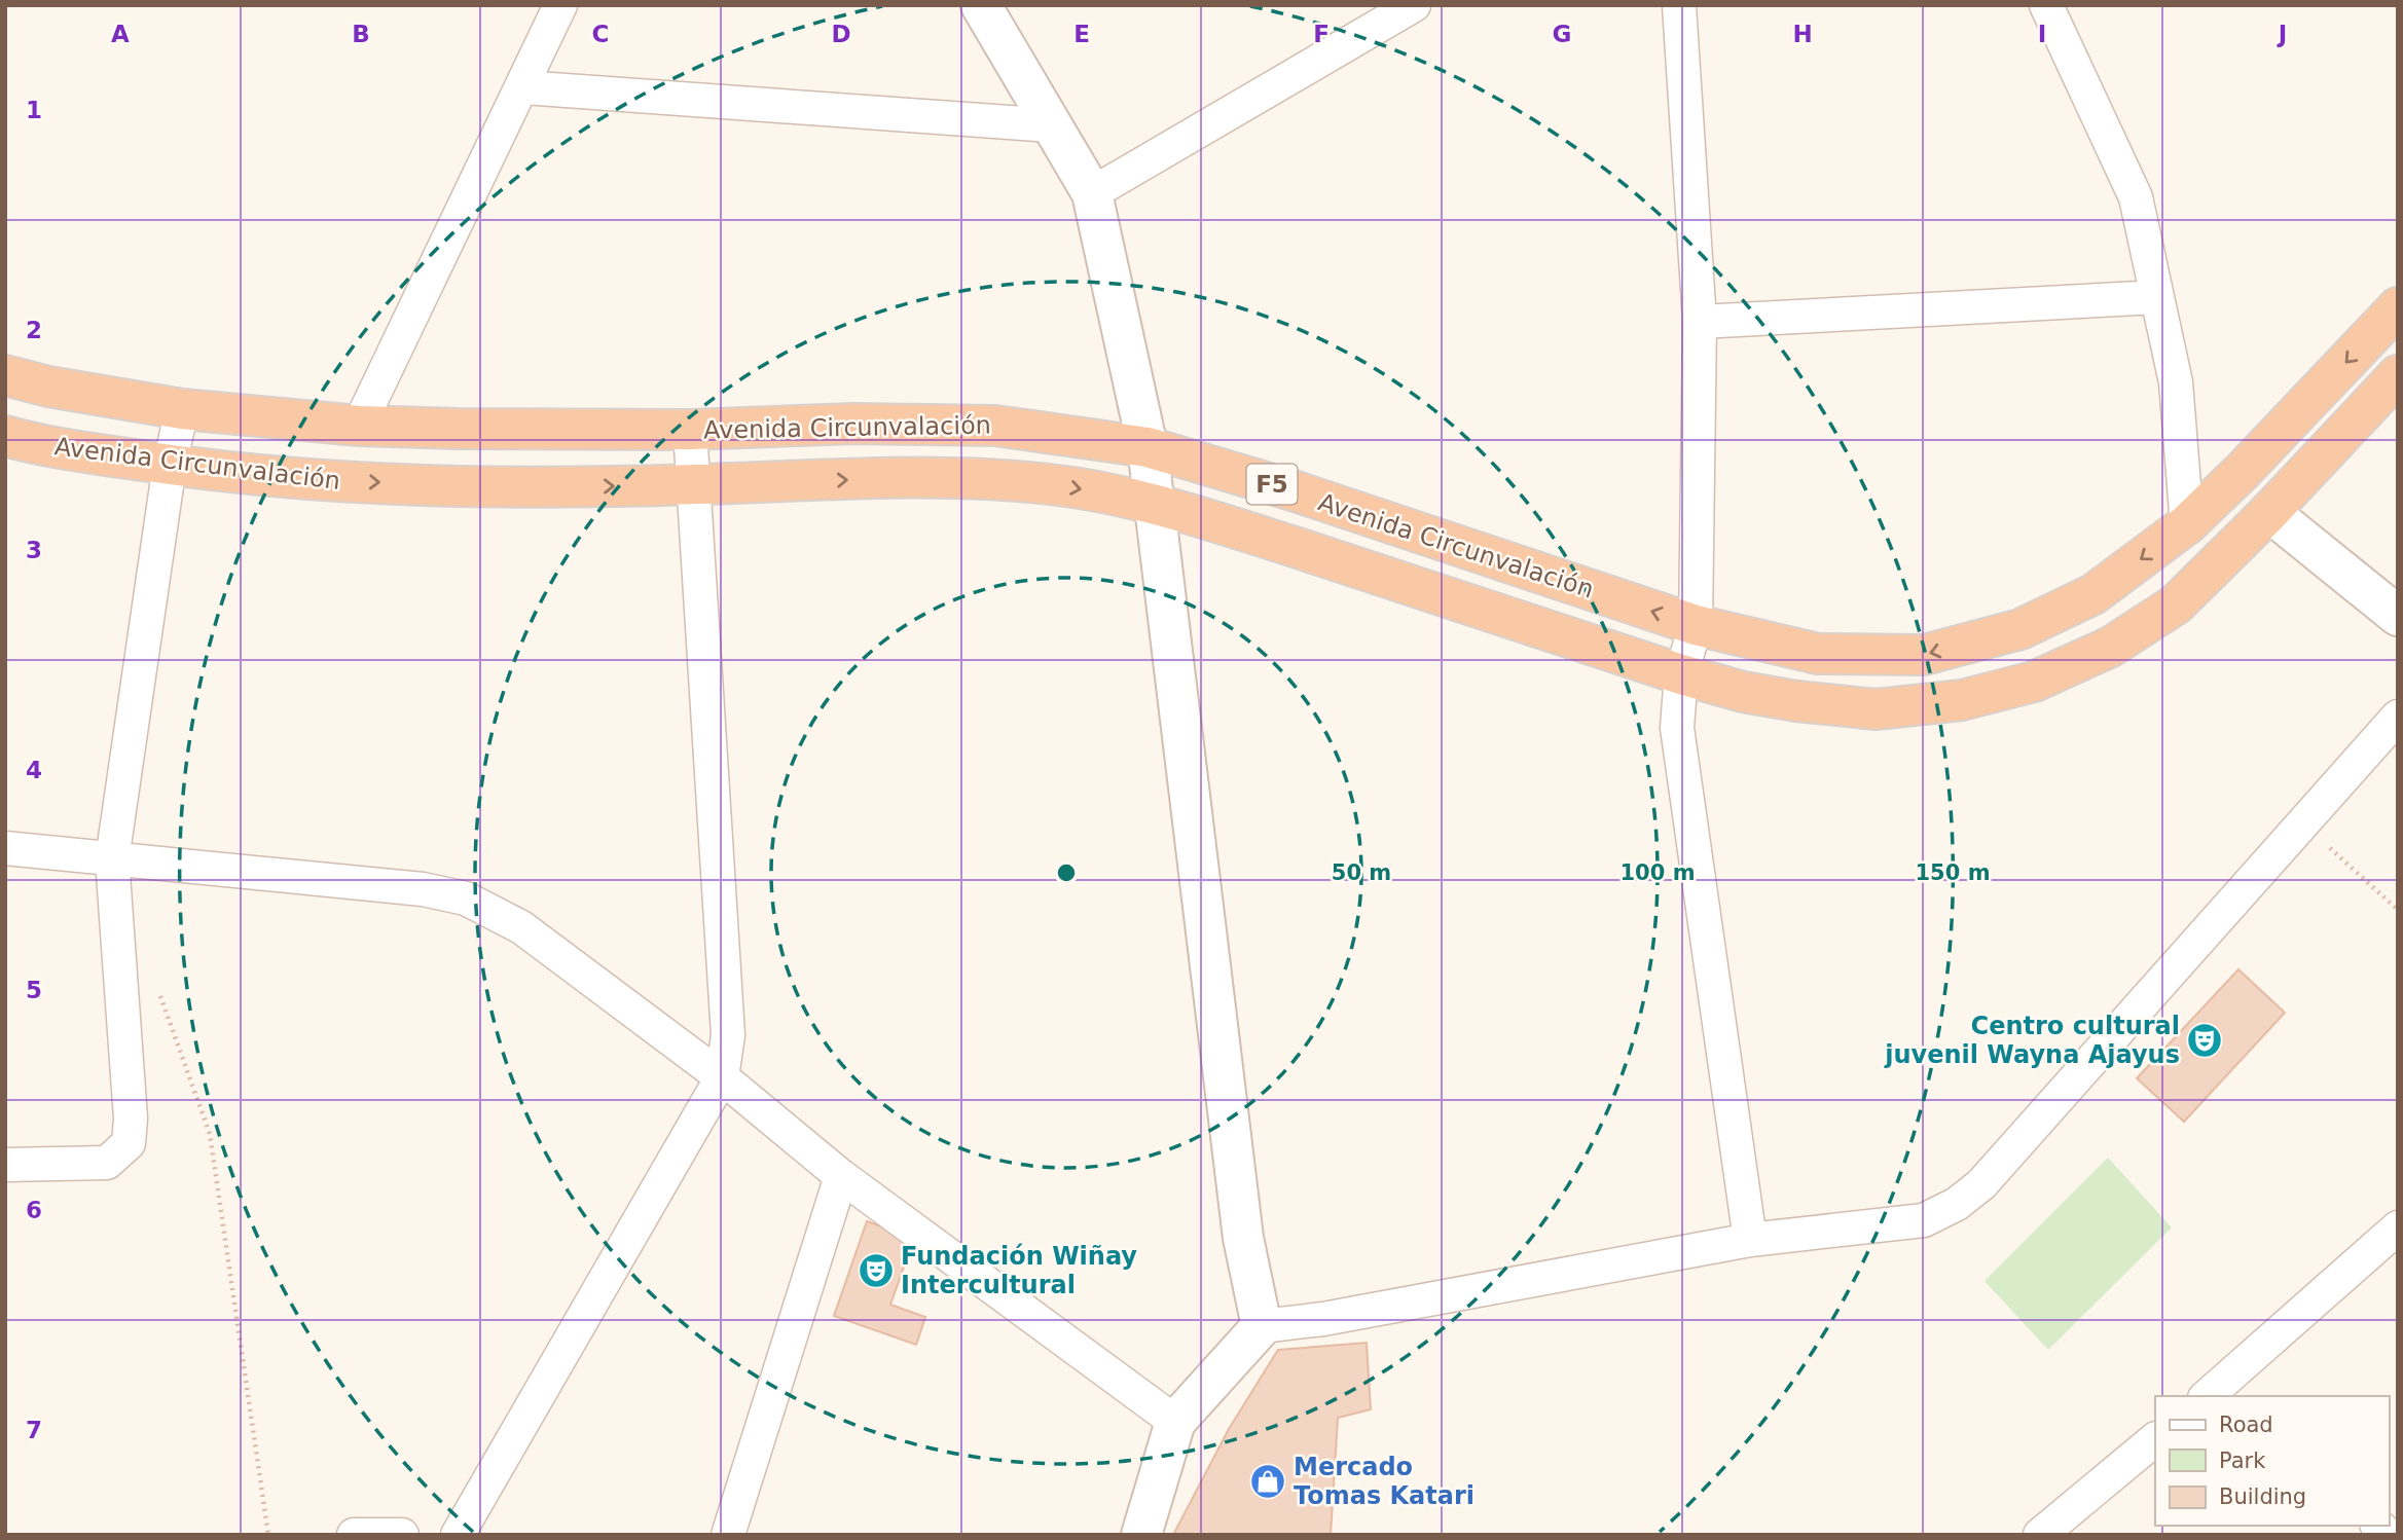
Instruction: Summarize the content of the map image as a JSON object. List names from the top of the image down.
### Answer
{
  "streets": {
    "highway": ["Avenida Circunvalación", "F5"]
  },
  "places": {
    "theatre": ["Centro cultural juvenil Wayna Ajayus", "Fundación Wiñay Intercultural"],
    "shop": ["Mercado Tomas Katari"]
  },
  "legend": ["Road", "Park", "Building"],
  "grid": {
    "columns": [
      "A",
      "B",
      "C",
      "D",
      "E",
      "F",
      "G",
      "H",
      "I",
      "J"
    ],
    "rows": [
      "1",
      "2",
      "3",
      "4",
      "5",
      "6",
      "7"
    ]
  },
  "rings": ["50 m", "100 m", "150 m"]
}
